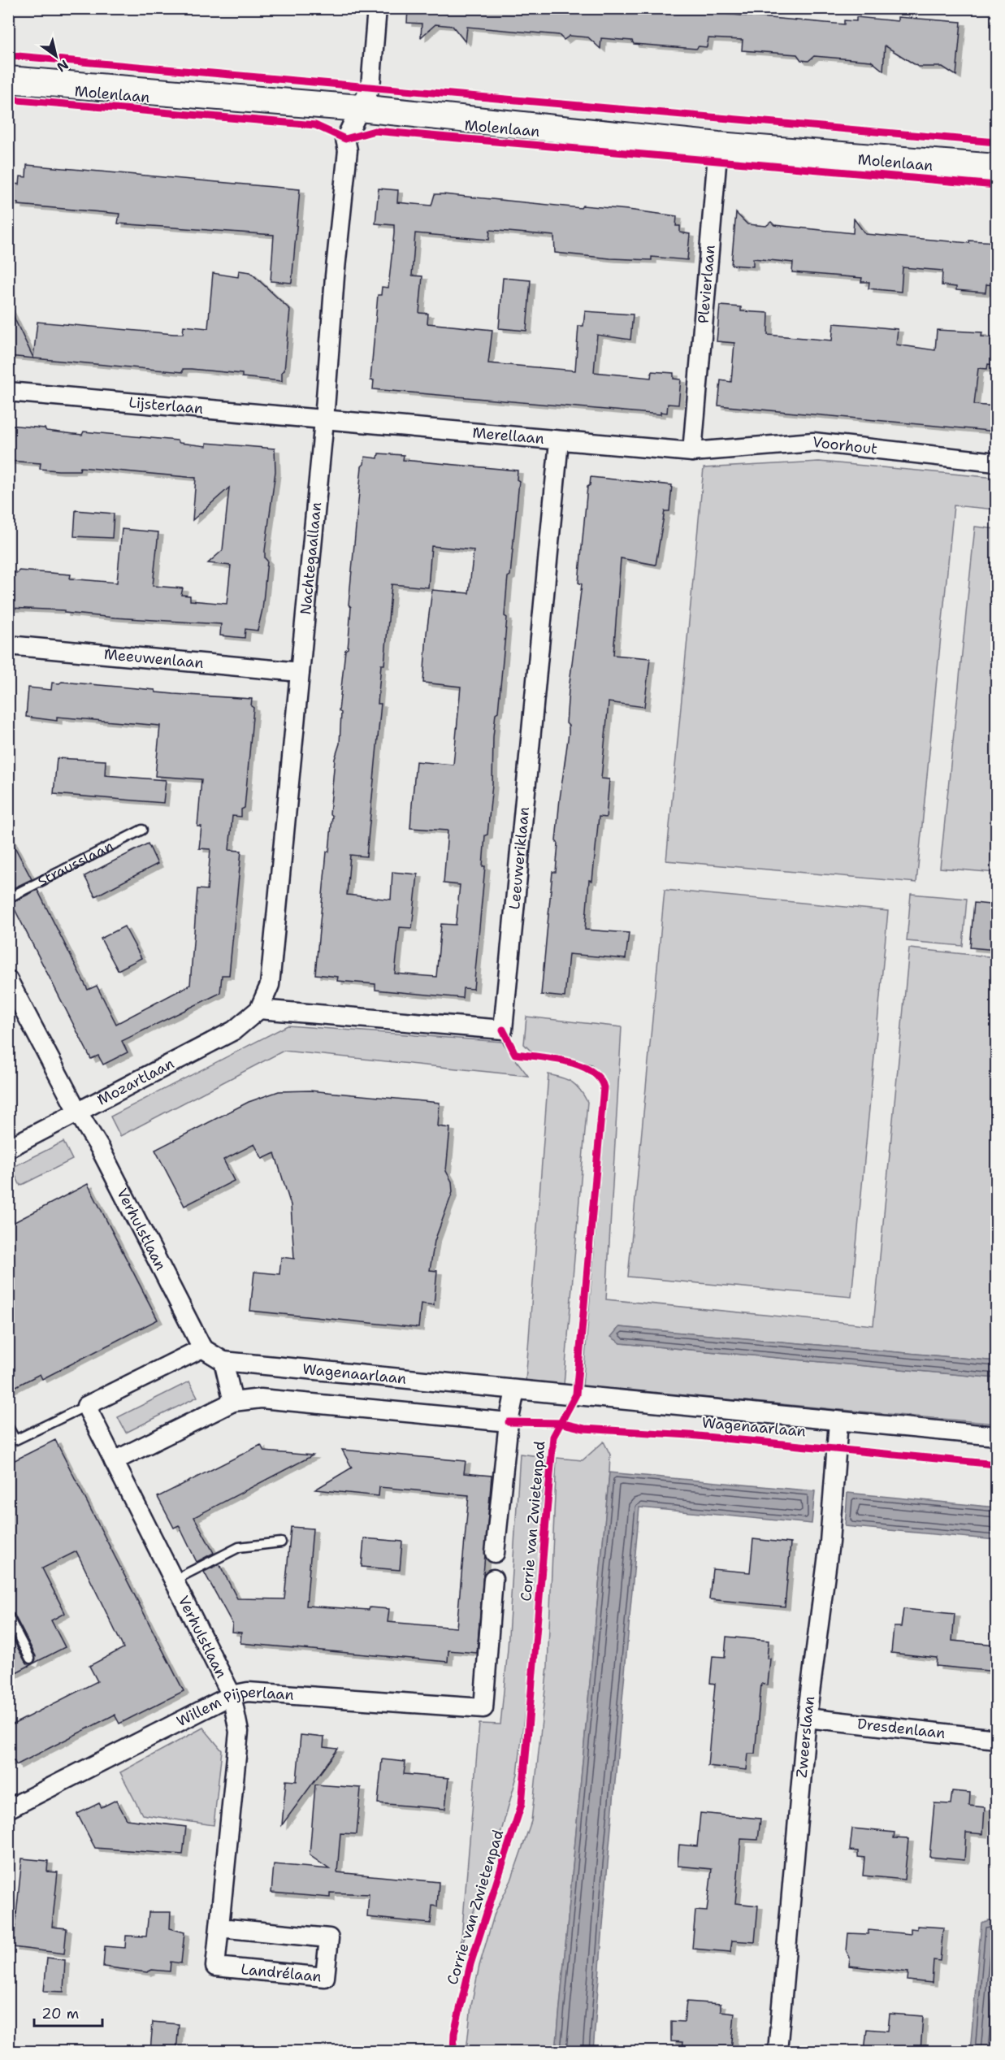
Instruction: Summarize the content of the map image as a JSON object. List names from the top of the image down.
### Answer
{
  "streets": {
    "main road": ["Molenlaan"],
    "street": [
      "Plevierlaan",
      "Lijsterlaan",
      "Merellaan",
      "Voorhout",
      "Nachtegaallaan",
      "Meeuwenlaan",
      "Leeuweriklaan",
      "Mozartlaan",
      "Verhulstlaan",
      "Wagenaarlaan",
      "Willem Pijperlaan",
      "Dresdenlaan",
      "Zweerslaan",
      "Landrélaan"
    ],
    "lane": ["Strausslaan"],
    "cycle path": ["Corrie van Zwietenpad"]
  },
  "crossings": [
    ["Molenlaan", "Plevierlaan"],
    ["Molenlaan", "Nachtegaallaan"],
    ["Plevierlaan", "Merellaan"],
    ["Plevierlaan", "Voorhout"],
    ["Lijsterlaan", "Merellaan"],
    ["Lijsterlaan", "Nachtegaallaan"],
    ["Merellaan", "Voorhout"],
    ["Merellaan", "Nachtegaallaan"],
    ["Merellaan", "Leeuweriklaan"],
    ["Nachtegaallaan", "Meeuwenlaan"],
    ["Nachtegaallaan", "Leeuweriklaan"],
    ["Nachtegaallaan", "Mozartlaan"],
    ["Leeuweriklaan", "Mozartlaan"],
    ["Mozartlaan", "Verhulstlaan"],
    ["Verhulstlaan", "Willem Pijperlaan"],
    ["Verhulstlaan", "Landrélaan"],
    ["Wagenaarlaan", "Zweerslaan"],
    ["Willem Pijperlaan", "Landrélaan"],
    ["Dresdenlaan", "Zweerslaan"]
  ],
  "scale_bar": "20 m",
  "north": "bottom right"
}
